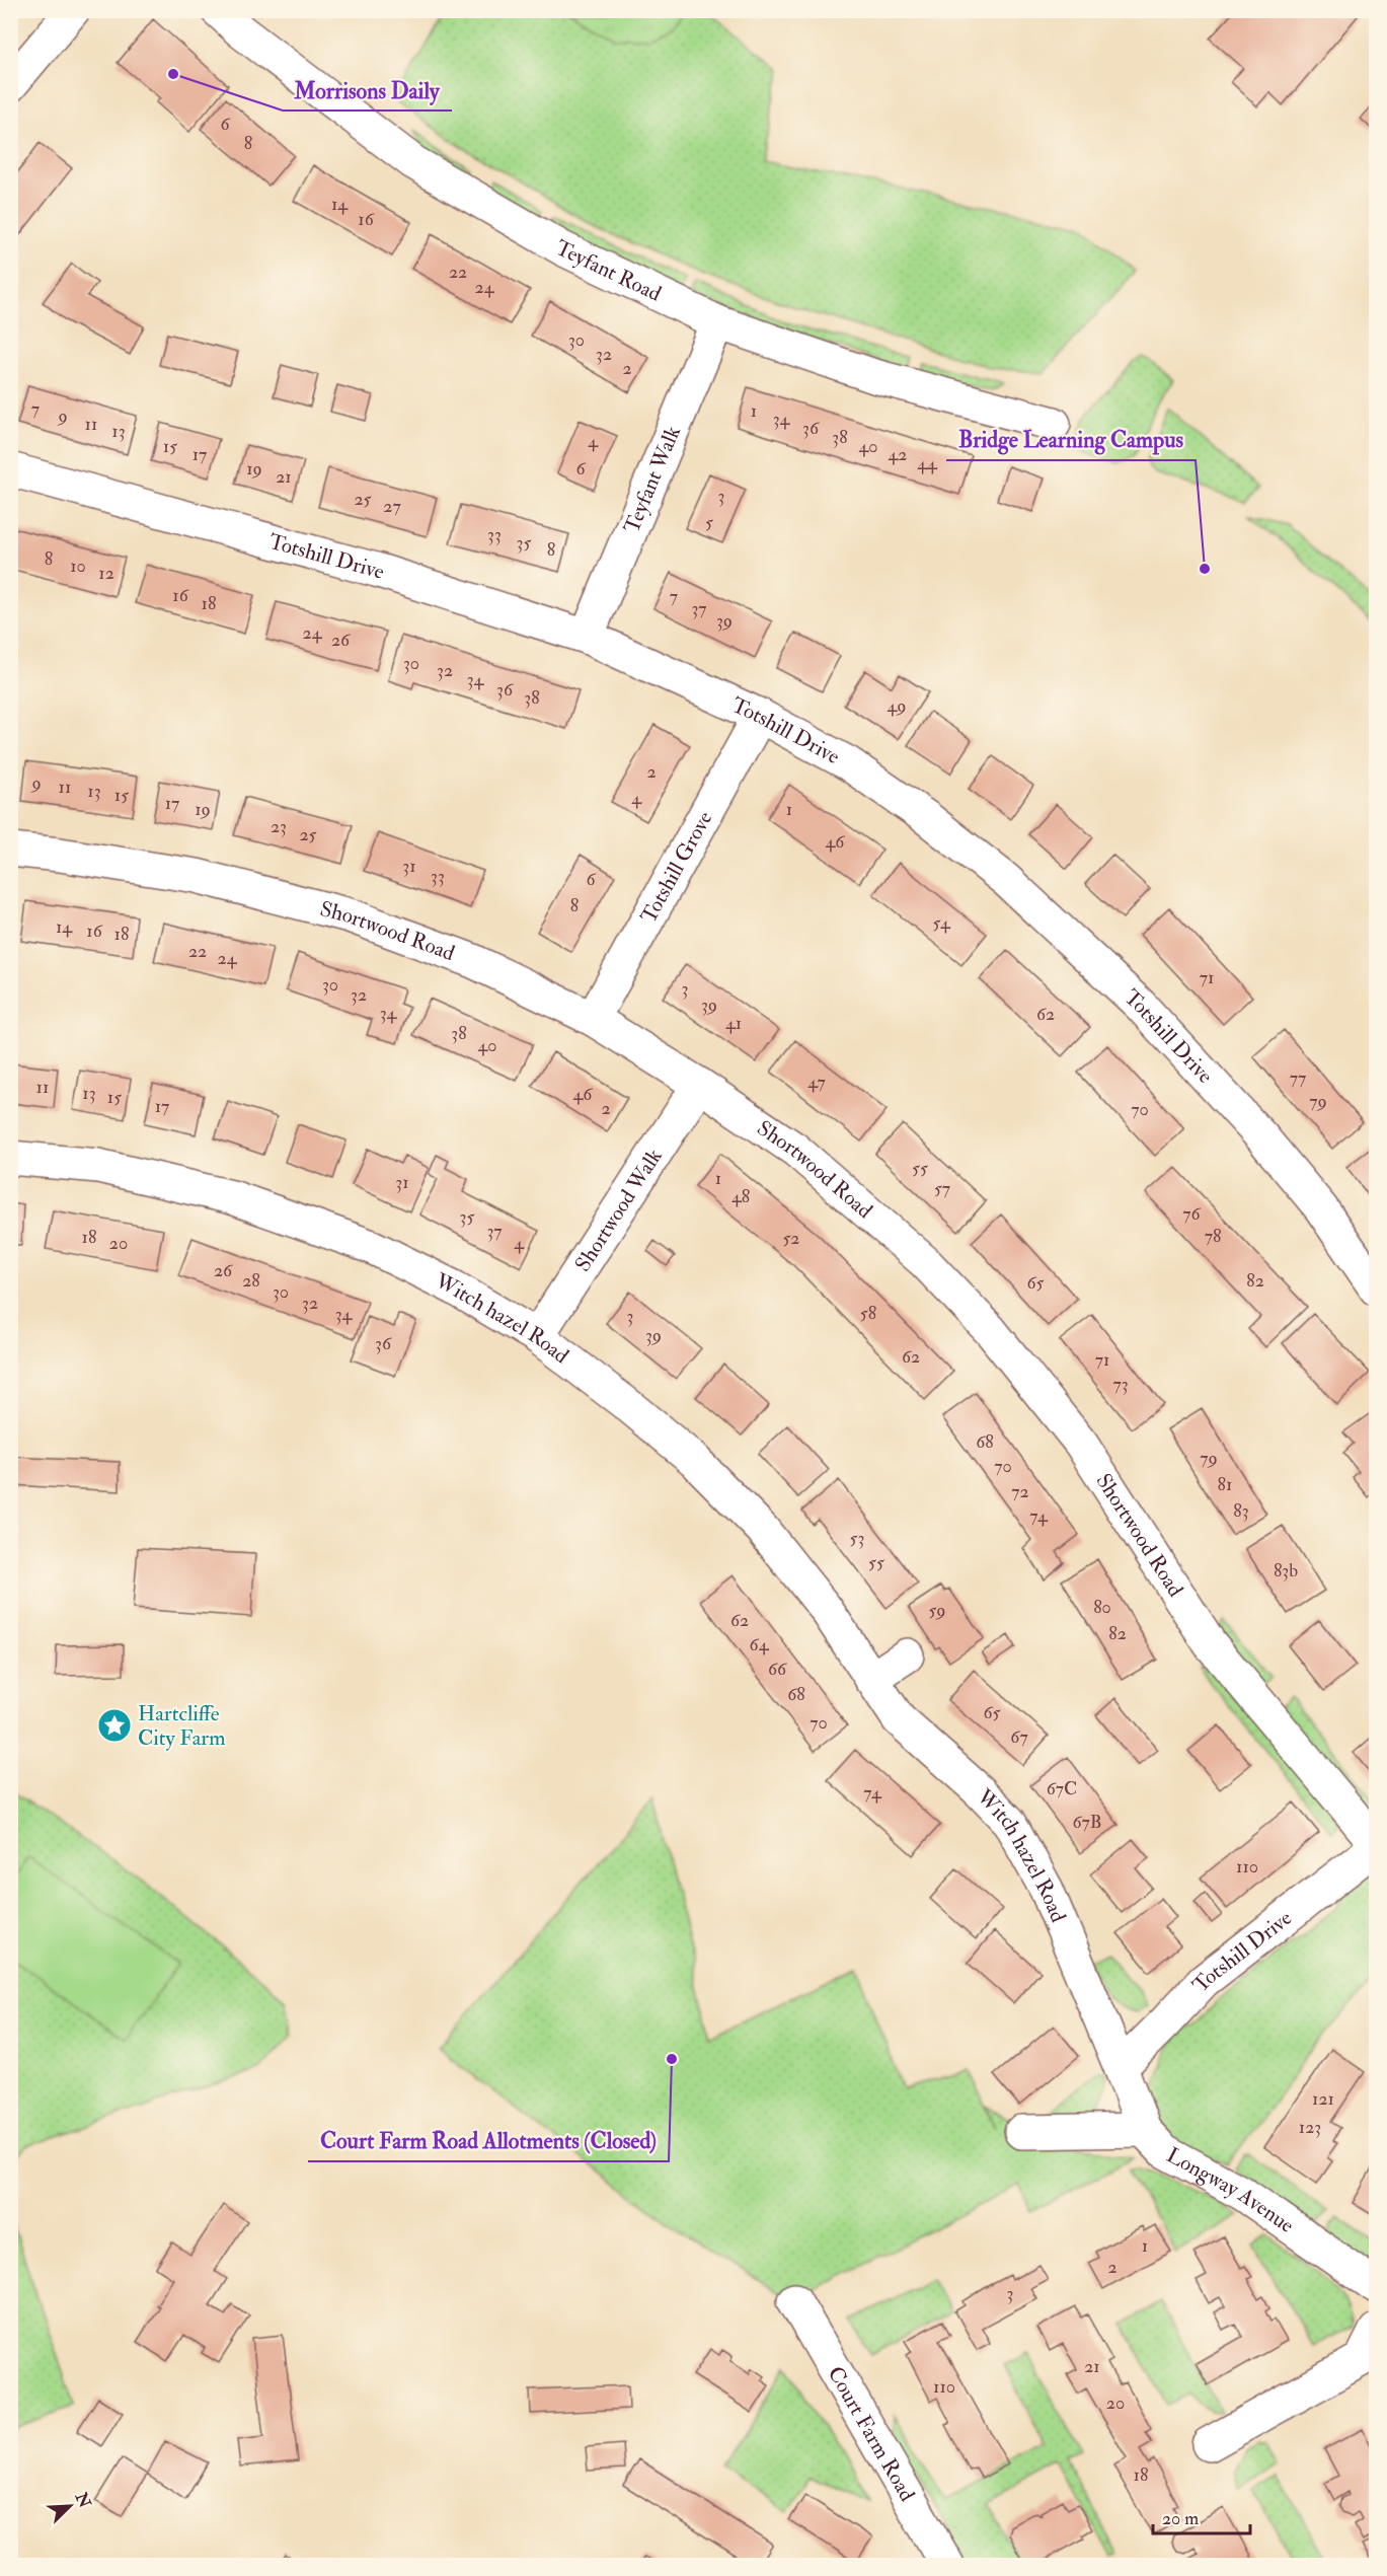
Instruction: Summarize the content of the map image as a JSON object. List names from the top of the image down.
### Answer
{
  "streets": {
    "street": [
      "Teyfant Road",
      "Teyfant Walk",
      "Totshill Drive",
      "Totshill Grove",
      "Shortwood Road",
      "Shortwood Walk",
      "Witch hazel Road",
      "Longway Avenue",
      "Court Farm Road"
    ]
  },
  "crossings": [
    ["Teyfant Road", "Teyfant Walk"],
    ["Teyfant Walk", "Totshill Drive"],
    ["Totshill Drive", "Totshill Grove"],
    ["Totshill Drive", "Shortwood Road"],
    ["Totshill Drive", "Witch hazel Road"],
    ["Totshill Drive", "Longway Avenue"],
    ["Totshill Grove", "Shortwood Road"],
    ["Shortwood Road", "Shortwood Walk"],
    ["Shortwood Walk", "Witch hazel Road"],
    ["Witch hazel Road", "Longway Avenue"]
  ],
  "places": {
    "other": ["Morrisons Daily", "Bridge Learning Campus", "Court Farm Road Allotments (Closed)"],
    "place": ["Hartcliffe City Farm"]
  },
  "house_numbers": [
    "6",
    "8",
    "14",
    "16",
    "22",
    "24",
    "30",
    "32",
    "2",
    "7",
    "1",
    "9",
    "34",
    "11",
    "36",
    "13",
    "38",
    "4",
    "15",
    "40",
    "17",
    "42",
    "44",
    "19",
    "6",
    "21",
    "3",
    "25",
    "27",
    "5",
    "33",
    "35",
    "8",
    "8",
    "10",
    "12",
    "16",
    "7",
    "18",
    "37",
    "39",
    "24",
    "26",
    "30",
    "32",
    "34",
    "36",
    "38",
    "49",
    "2",
    "9",
    "11",
    "13",
    "15",
    "4",
    "17",
    "19",
    "1",
    "23",
    "25",
    "46",
    "31",
    "33",
    "6",
    "8",
    "54",
    "14",
    "16",
    "18",
    "22",
    "24",
    "71",
    "30",
    "3",
    "32",
    "39",
    "34",
    "62",
    "41",
    "38",
    "40",
    "77",
    "47",
    "11",
    "13",
    "46",
    "15",
    "79",
    "17",
    "2",
    "70",
    "55",
    "1",
    "31",
    "57",
    "48",
    "76",
    "35",
    "37",
    "78",
    "18",
    "52",
    "20",
    "4",
    "26",
    "28",
    "82",
    "65",
    "30",
    "32",
    "58",
    "34",
    "3",
    "39",
    "36",
    "62",
    "71",
    "73",
    "68",
    "79",
    "70",
    "81",
    "72",
    "83",
    "74",
    "53",
    "55",
    "83b",
    "80",
    "59",
    "62",
    "82",
    "64",
    "66",
    "68",
    "65",
    "70",
    "67",
    "67C",
    "74",
    "67B",
    "110",
    "121",
    "123",
    "1",
    "2",
    "3",
    "21",
    "110",
    "20",
    "18"
  ],
  "scale_bar": "20 m",
  "north": "top right"
}
